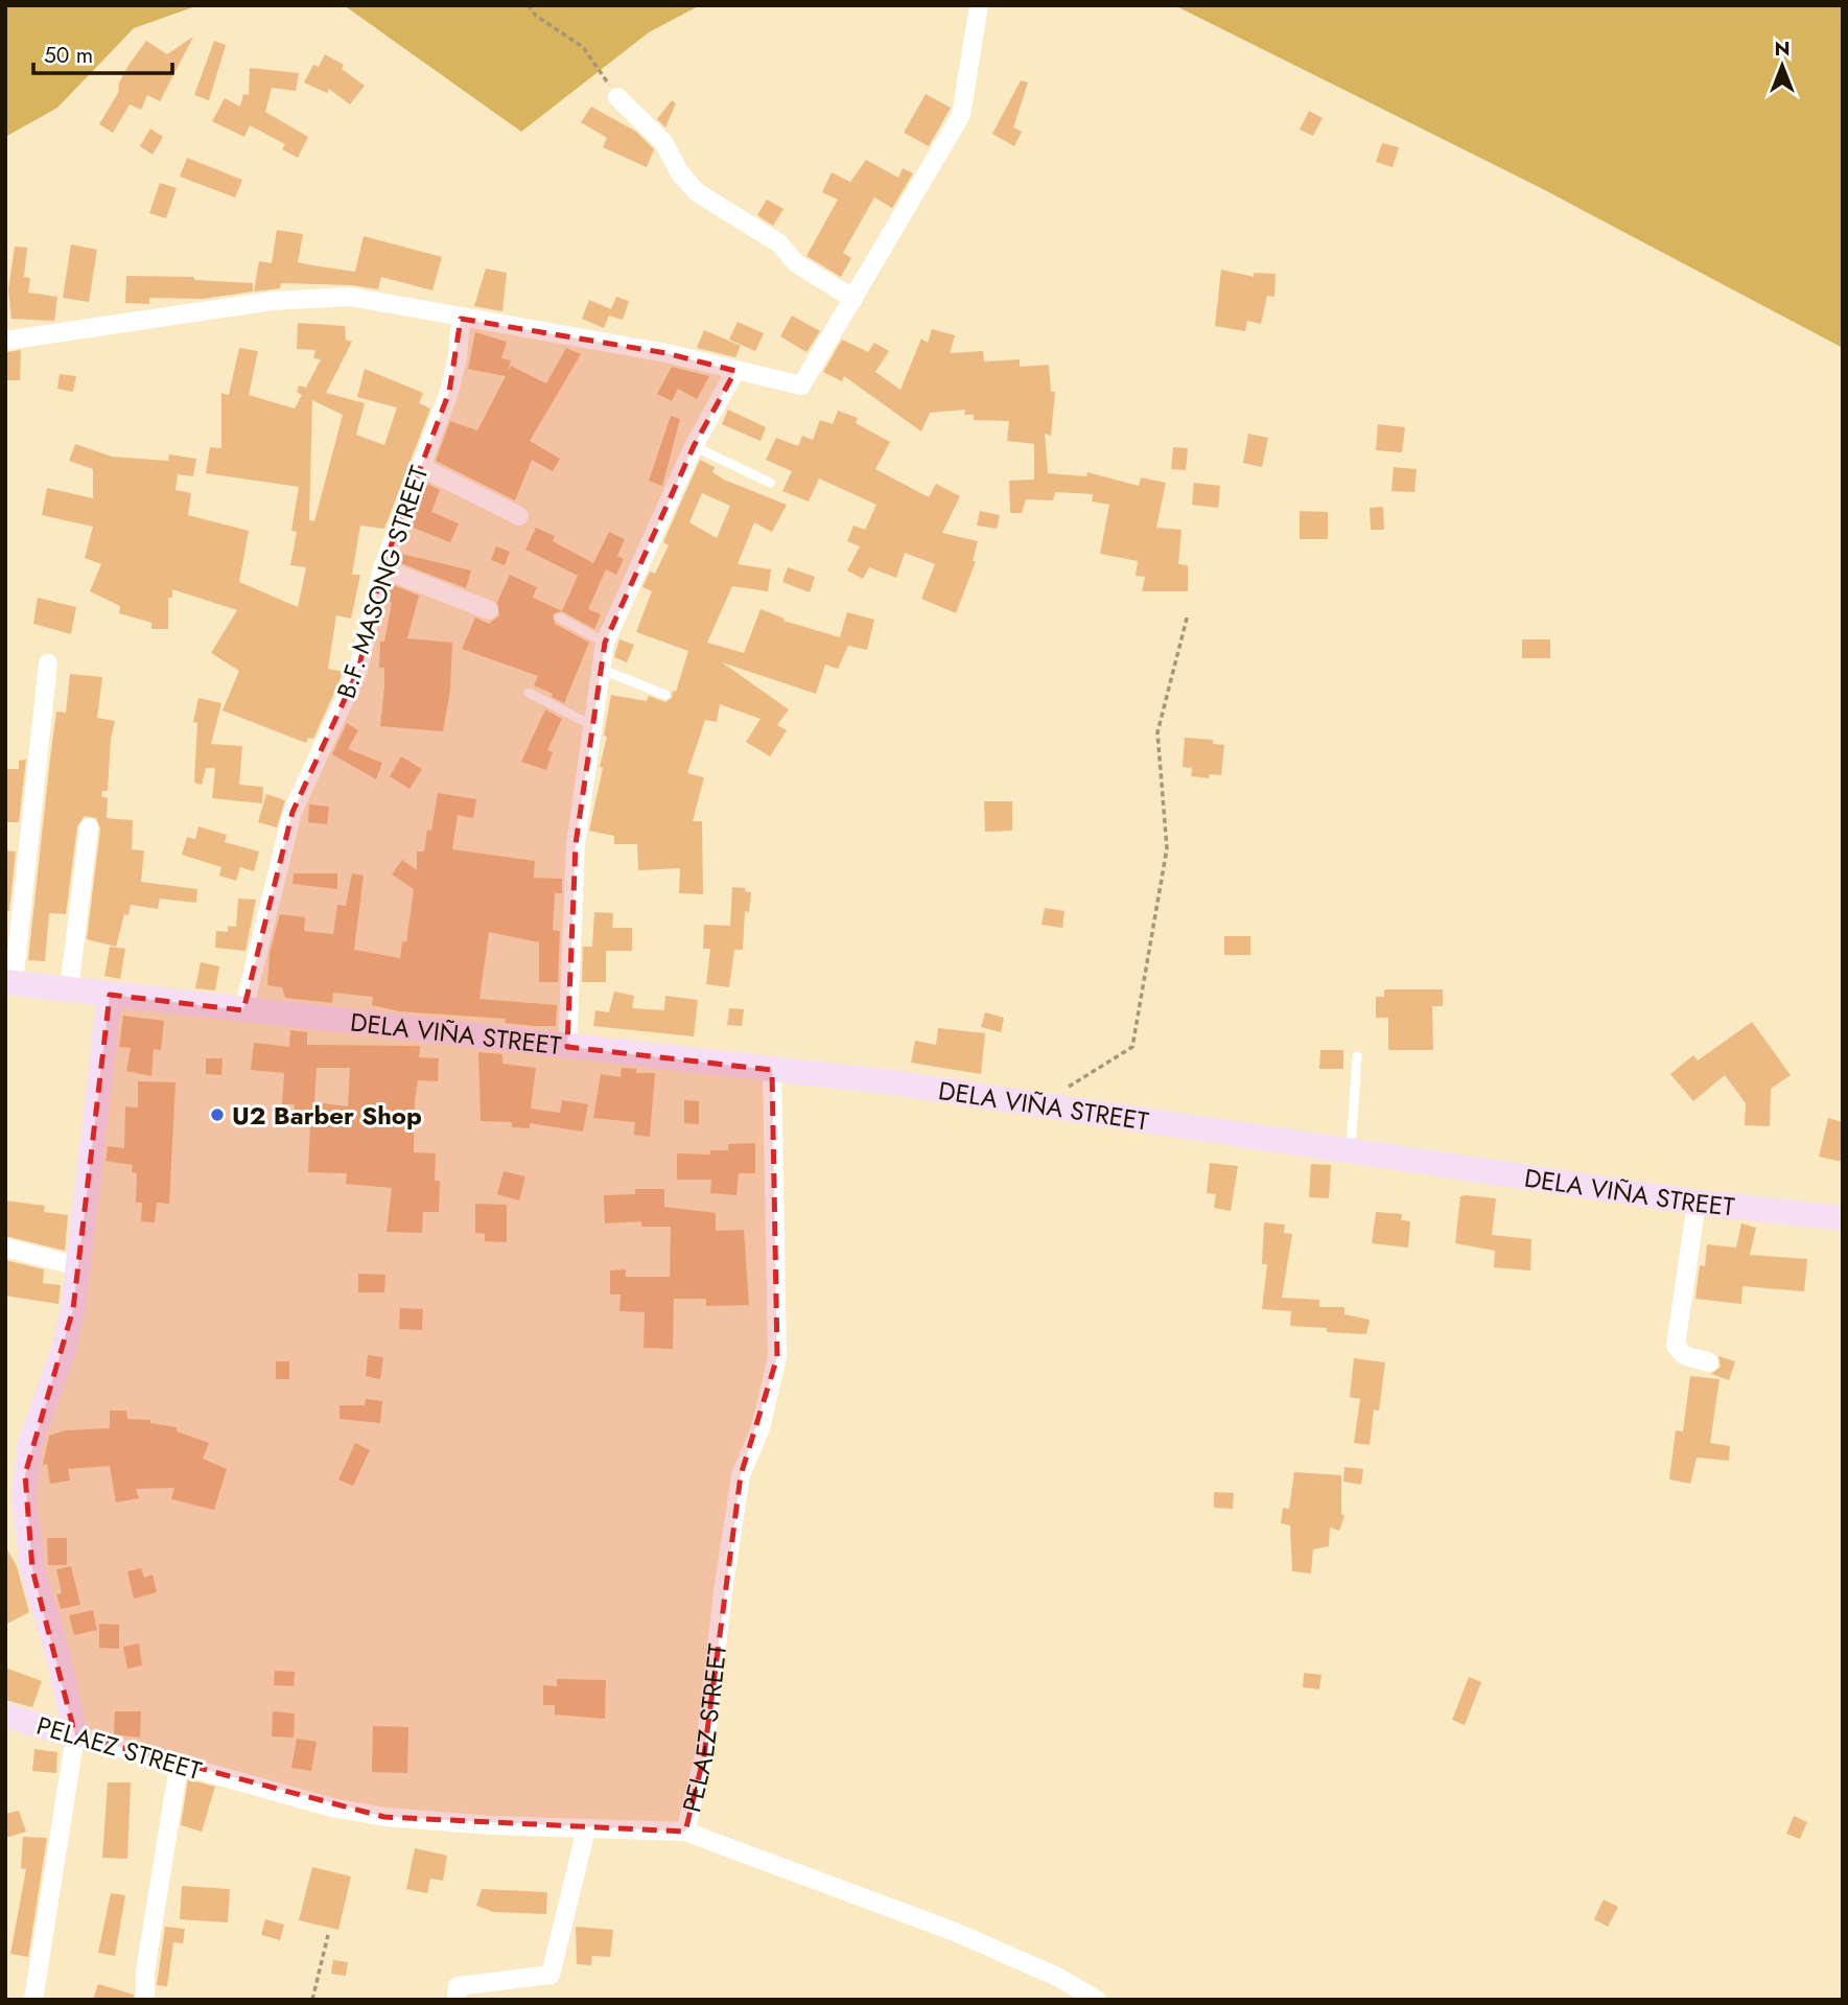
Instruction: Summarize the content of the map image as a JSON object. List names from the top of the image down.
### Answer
{
  "streets": {
    "street": ["B.F. MASONG STREET", "DELA VIÑA STREET", "PELAEZ STREET"]
  },
  "crossings": [
    ["B.F. MASONG STREET", "DELA VIÑA STREET"],
    ["DELA VIÑA STREET", "PELAEZ STREET"]
  ],
  "places": ["U2 Barber Shop"],
  "scale_bar": "50 m",
  "north": "top"
}
